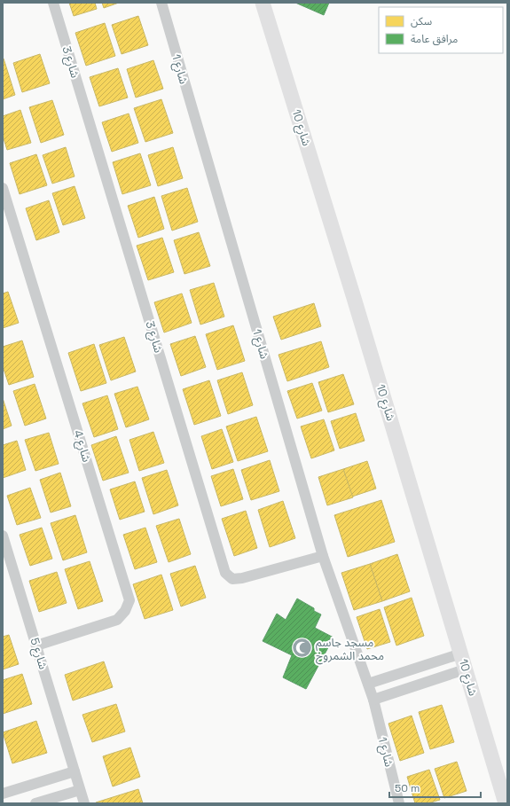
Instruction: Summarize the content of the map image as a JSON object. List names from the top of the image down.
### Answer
{
  "streets": {
    "street": [
      "شارع 3",
      "شارع 1",
      "شارع 10",
      "شارع 4",
      "شارع 5"
    ]
  },
  "crossings": [
    ["شارع 3", "شارع 1"],
    ["شارع 4", "شارع 5"]
  ],
  "places": {
    "mosque": ["مسجد جاسم محمد الشمروخ"]
  },
  "legend": ["سكن", "مرافق عامة"],
  "scale_bar": "50 m"
}
